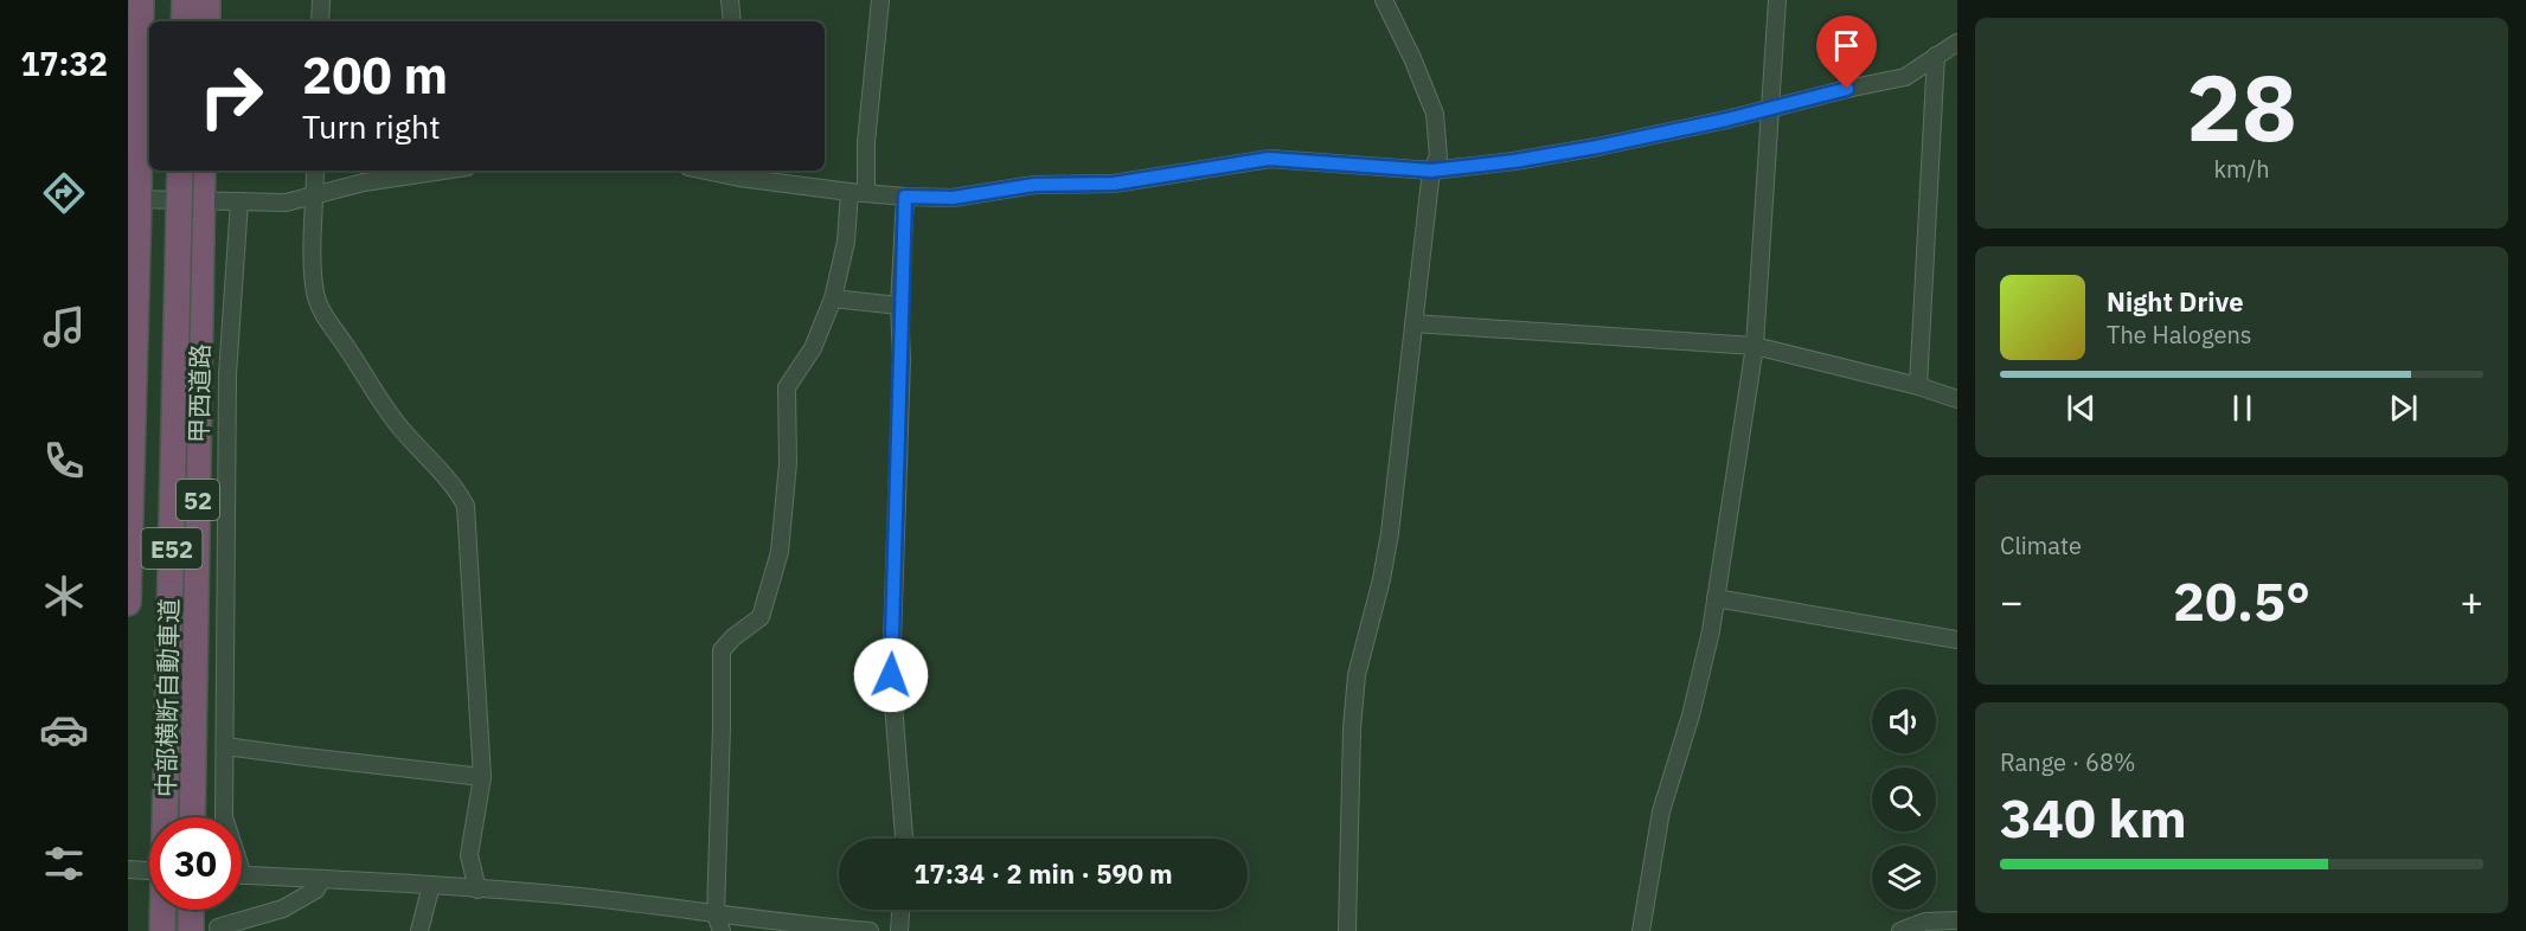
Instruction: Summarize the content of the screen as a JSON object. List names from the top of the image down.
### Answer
{
  "streets": {
    "highway": [
      "甲西道路",
      "52",
      "E52",
      "中部横断自動車道"
    ]
  },
  "page": {
    "tabs": "17:32",
    "tile": [
      ["28", "km/h"],
      "Climate",
      ["Range · 68%", "340 km"]
    ],
    "turn": ["200 m", "Turn right"],
    "song": ["Night Drive", "The Halogens"],
    "heat": ["−", "20.5°", "+"],
    "limit": "30",
    "trip": "17:34 · 2 min · 590 m"
  }
}
